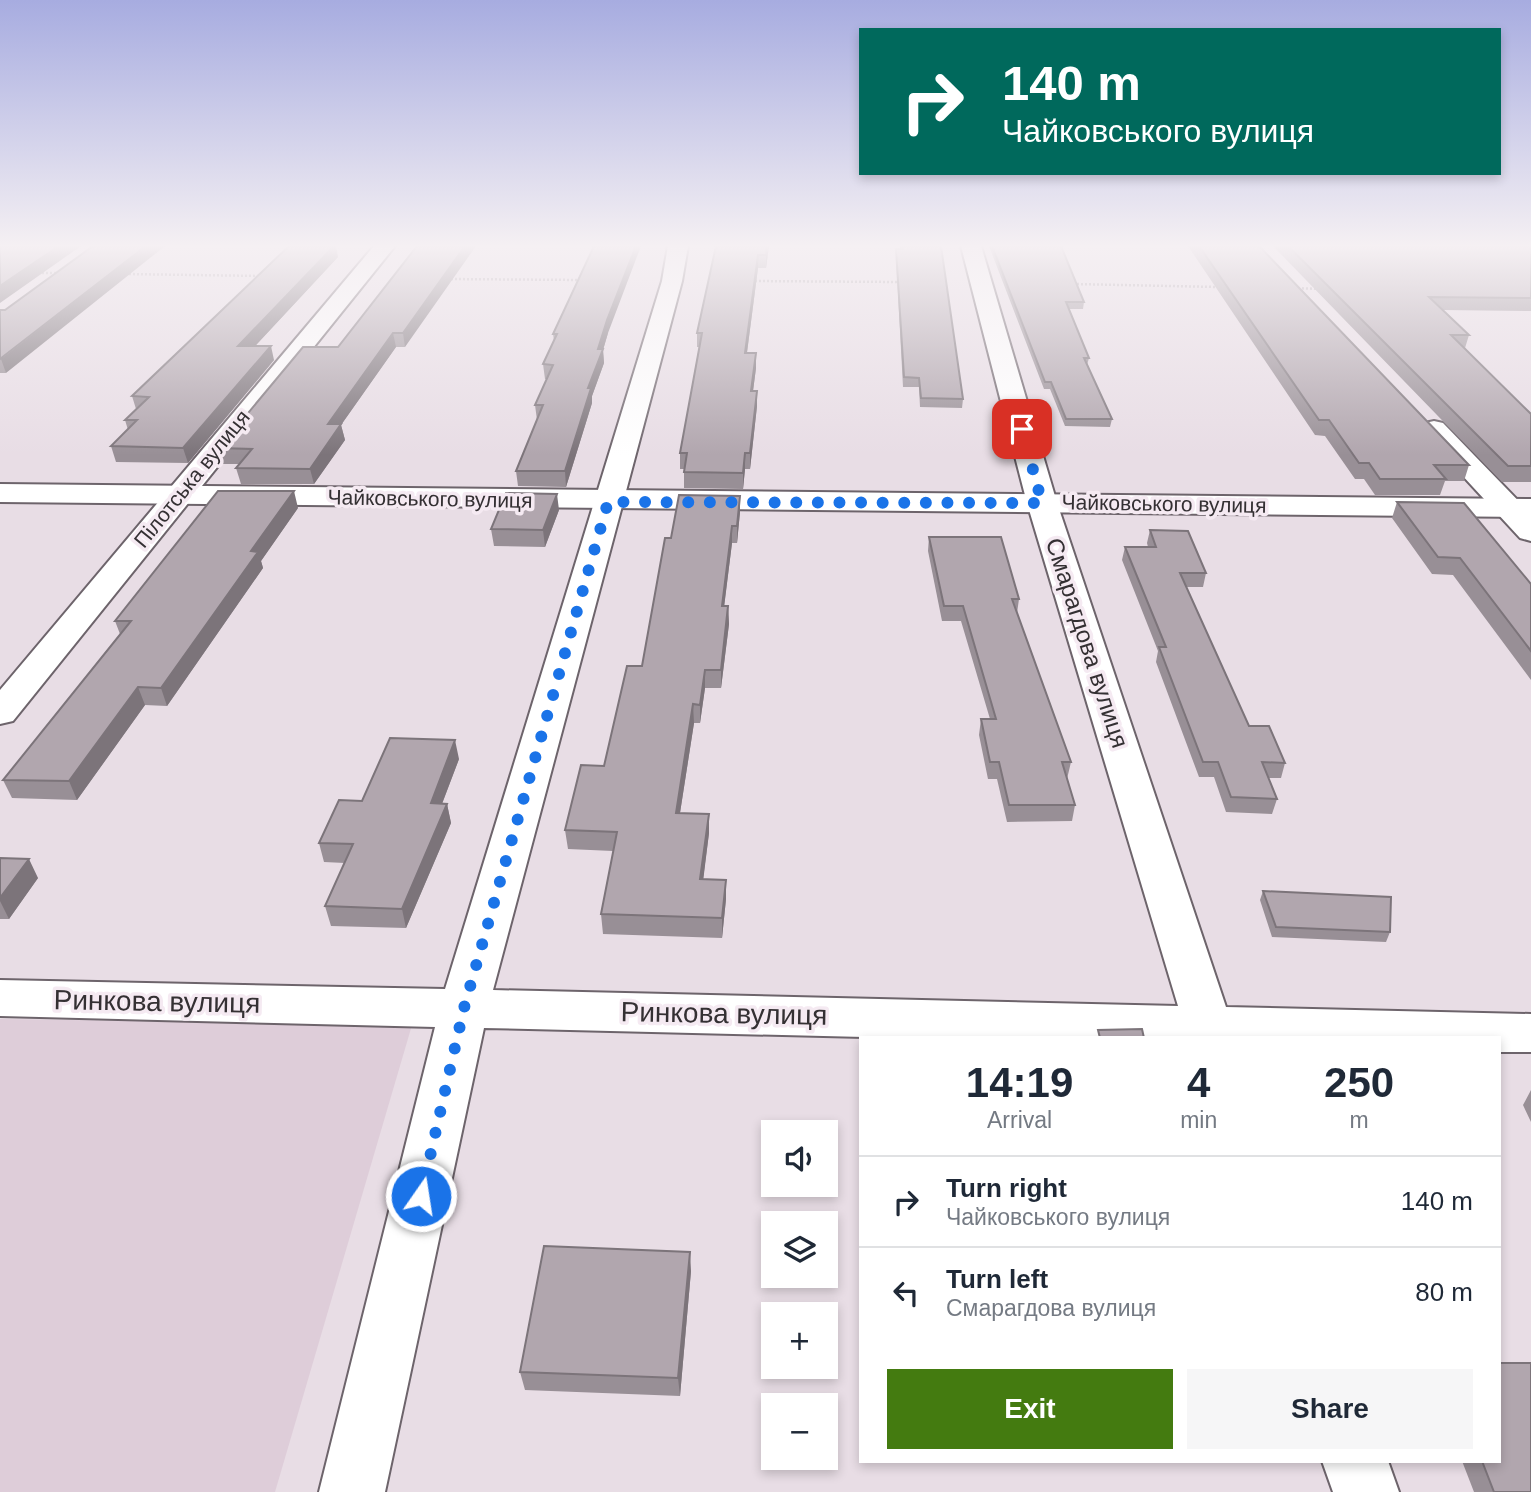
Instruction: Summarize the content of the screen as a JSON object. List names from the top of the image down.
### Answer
{
  "streets": {
    "street": [
      "Пілотська вулиця",
      "Чайковського вулиця",
      "Смарагдова вулиця",
      "Ринкова вулиця"
    ]
  },
  "crossings": [
    ["Пілотська вулиця", "Чайковського вулиця"],
    ["Чайковського вулиця", "Смарагдова вулиця"],
    ["Смарагдова вулиця", "Ринкова вулиця"]
  ],
  "page": {
    "turn": ["140 m", "Чайковського вулиця"],
    "eta": [
      "14:19",
      "Arrival",
      "4",
      "min",
      "250",
      "m"
    ],
    "map_buttons": ["+", "−"],
    "list": [
      {
        "name": "Turn right",
        "note": "Чайковського вулиця",
        "value": "140 m"
      },
      {
        "name": "Turn left",
        "note": "Смарагдова вулиця",
        "value": "80 m"
      }
    ],
    "buttons": ["Exit", "Share"]
  }
}
